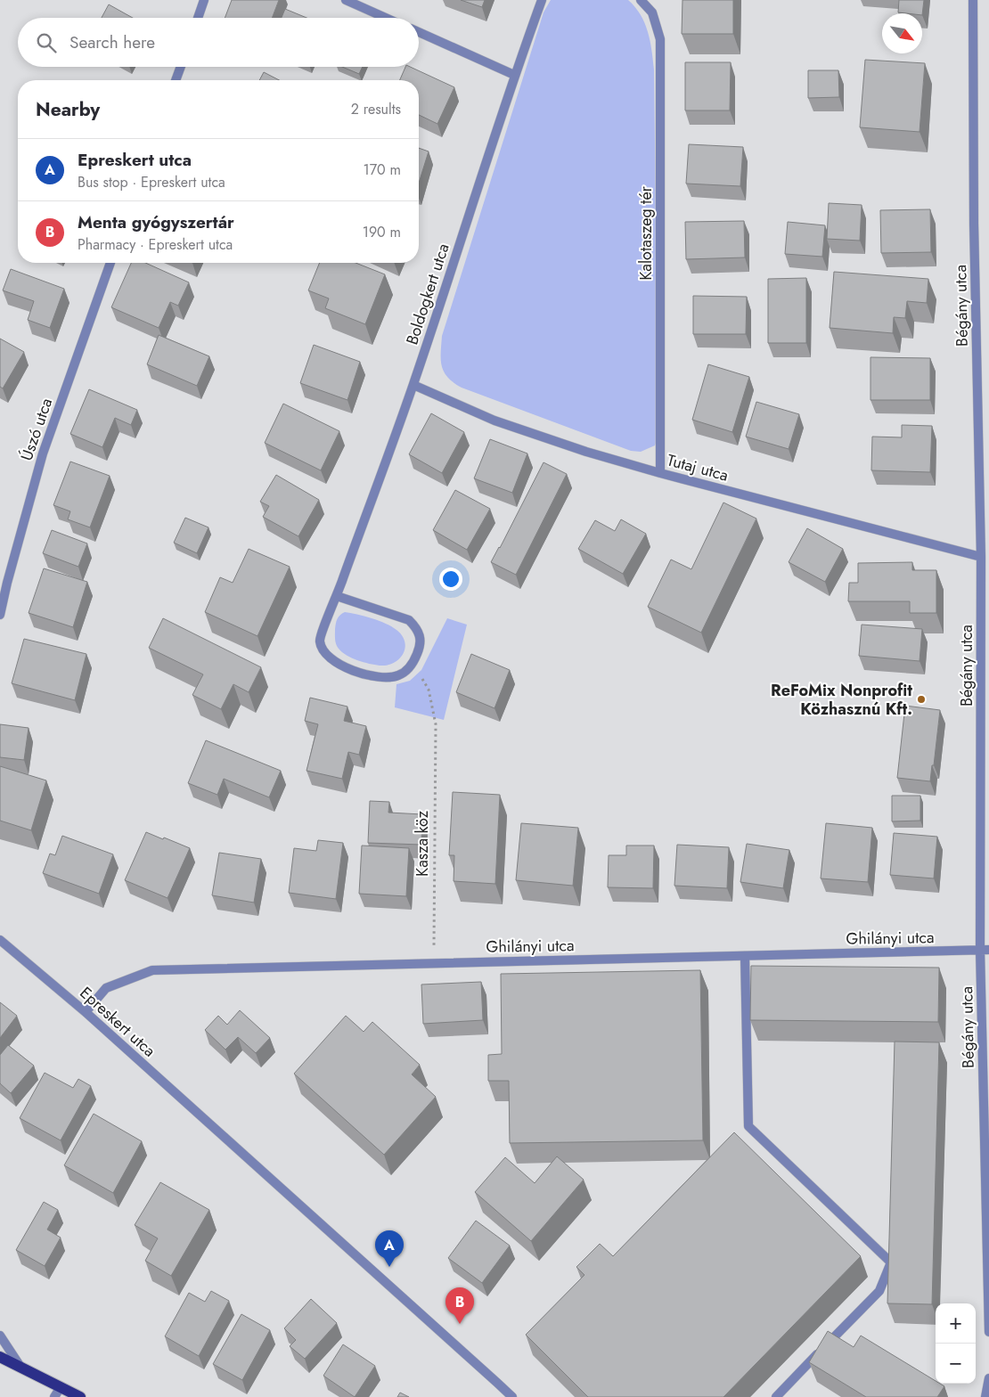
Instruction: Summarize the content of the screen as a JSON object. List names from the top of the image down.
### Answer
{
  "streets": {
    "street": [
      "Kalotaszeg tér",
      "Boldogkert utca",
      "Bégány utca",
      "Úszó utca",
      "Tutaj utca",
      "Ghilányi utca",
      "Epreskert utca"
    ],
    "path": ["Kasza köz"]
  },
  "crossings": [
    ["Kalotaszeg tér", "Tutaj utca"],
    ["Boldogkert utca", "Tutaj utca"],
    ["Boldogkert utca", "Kasza köz"],
    ["Bégány utca", "Tutaj utca"],
    ["Bégány utca", "Ghilányi utca"],
    ["Kasza köz", "Ghilányi utca"],
    ["Ghilányi utca", "Epreskert utca"]
  ],
  "places": ["ReFoMix Nonprofit Közhasznú Kft."],
  "north": "bottom right",
  "page": {
    "search": "Search here",
    "heading": ["Nearby", "2 results"],
    "list": [
      {
        "mark": "A",
        "name": "Epreskert utca",
        "note": "Bus stop · Epreskert utca",
        "value": "170 m"
      },
      {
        "mark": "B",
        "name": "Menta gyógyszertár",
        "note": "Pharmacy · Epreskert utca",
        "value": "190 m"
      }
    ],
    "pins": ["A", "B"],
    "map_buttons": ["+", "−"]
  }
}
